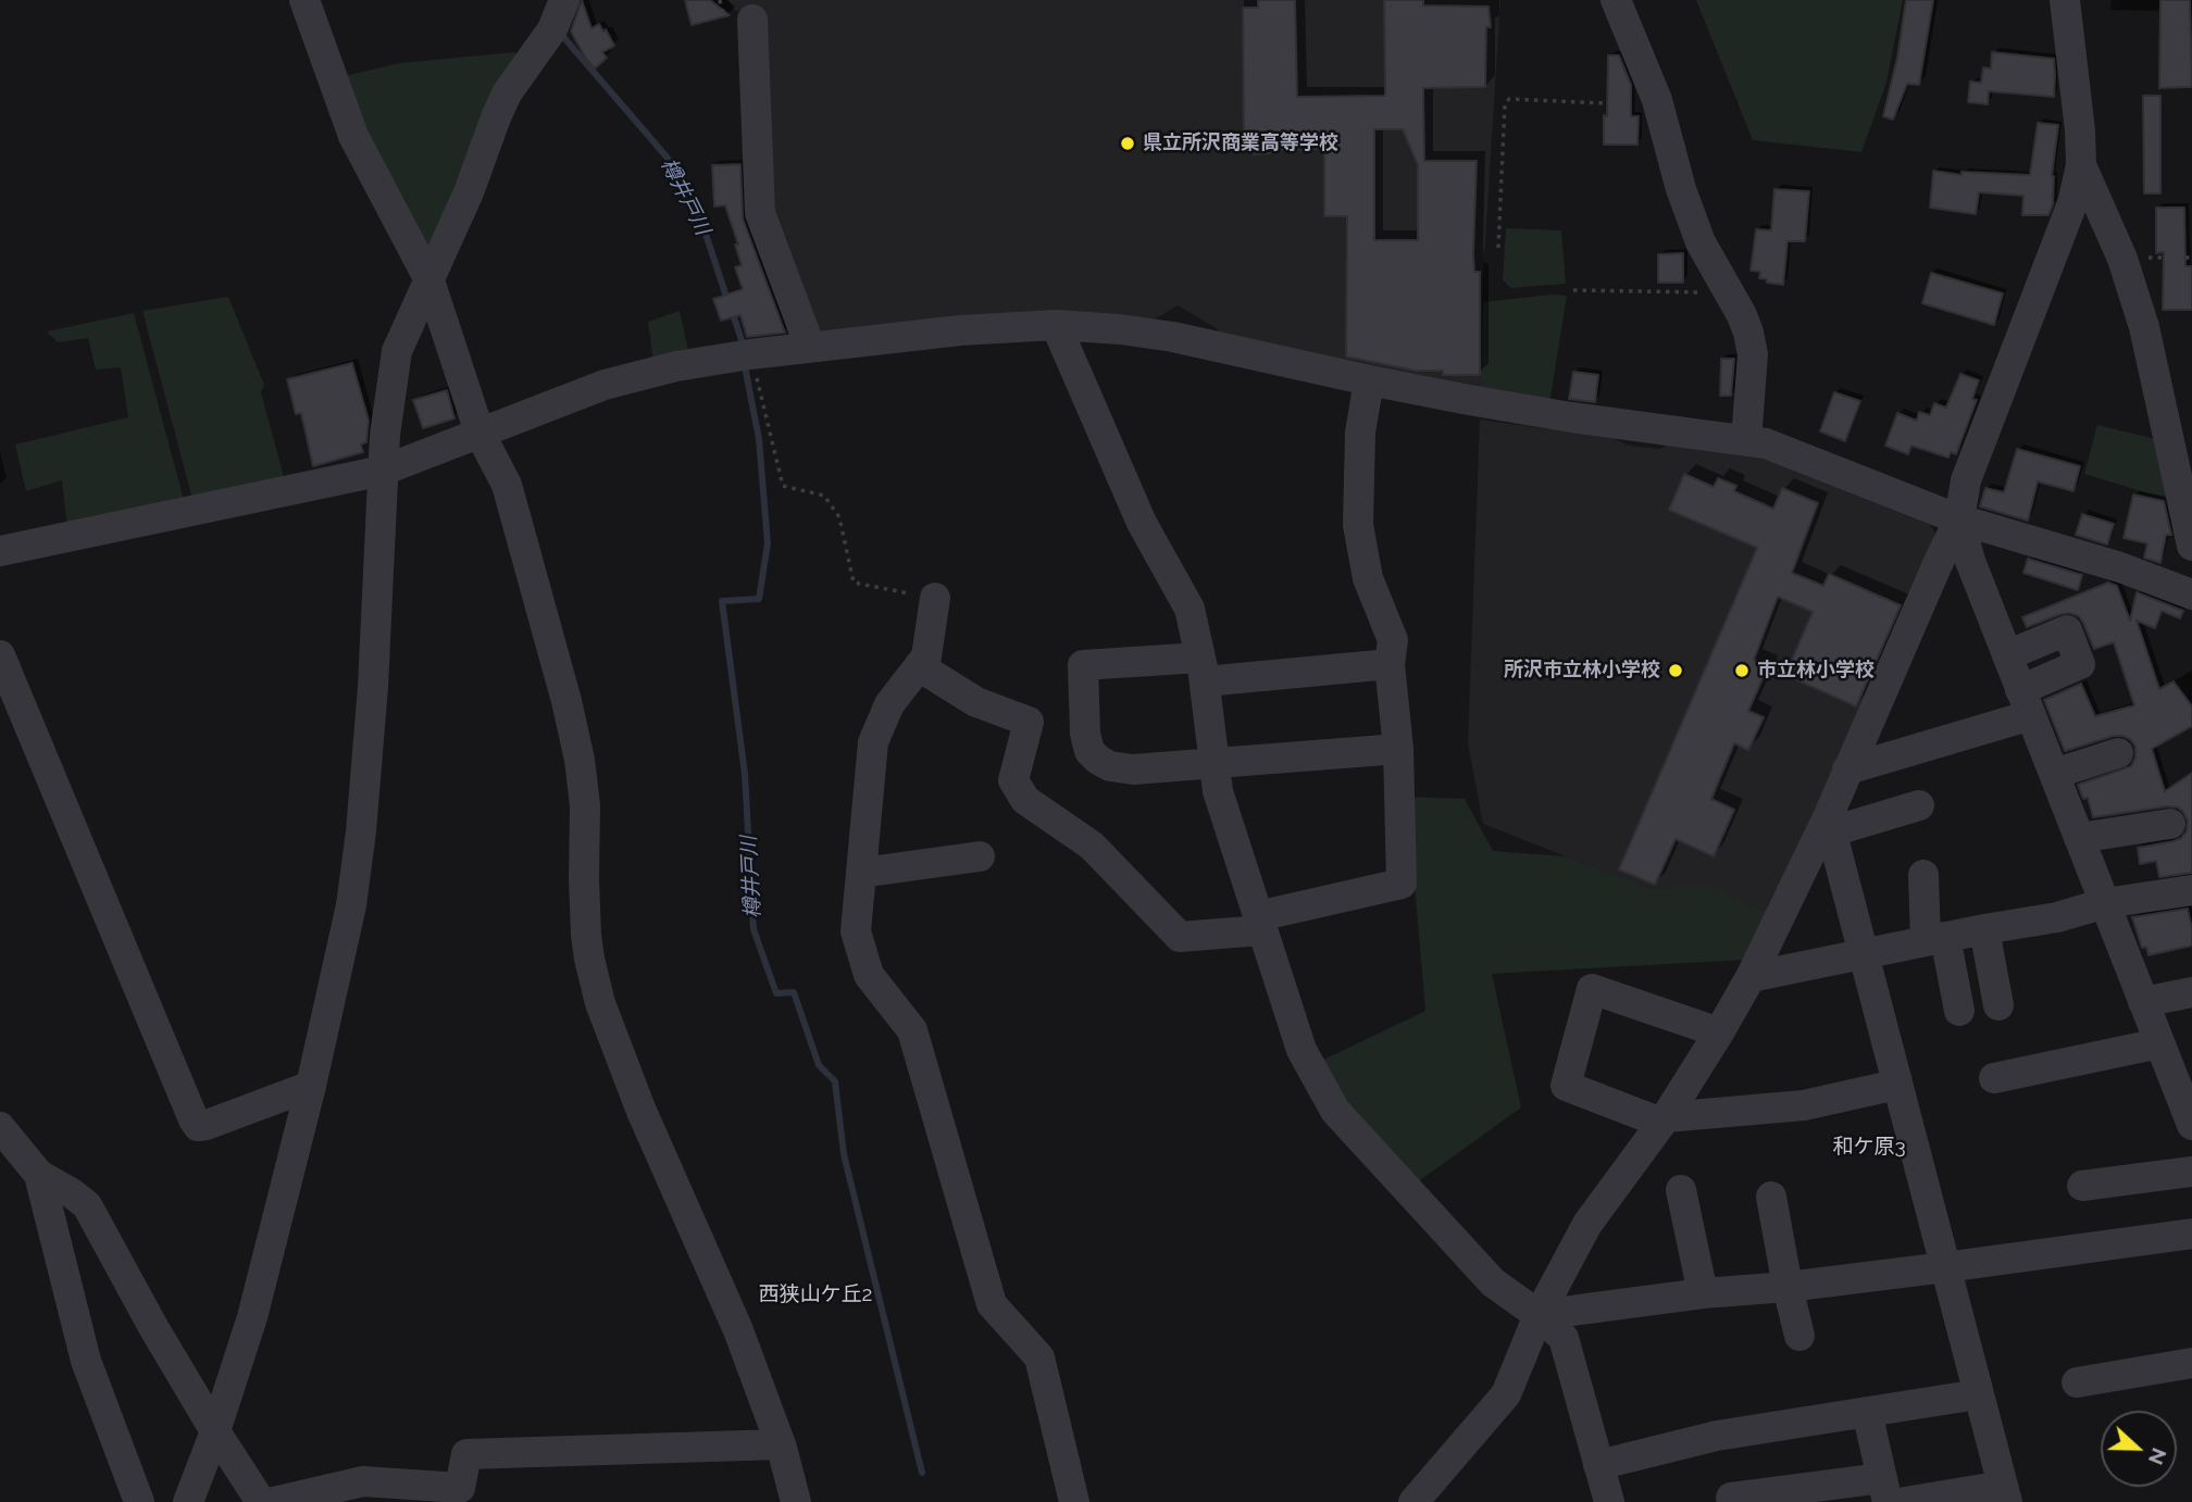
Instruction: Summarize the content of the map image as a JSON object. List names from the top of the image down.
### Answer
{
  "districts": ["和ケ原3", "西狭山ケ丘2"],
  "water": ["樽井戸川"],
  "places": ["県立所沢商業高等学校", "所沢市立林小学校", "市立林小学校"],
  "north": "right"
}
